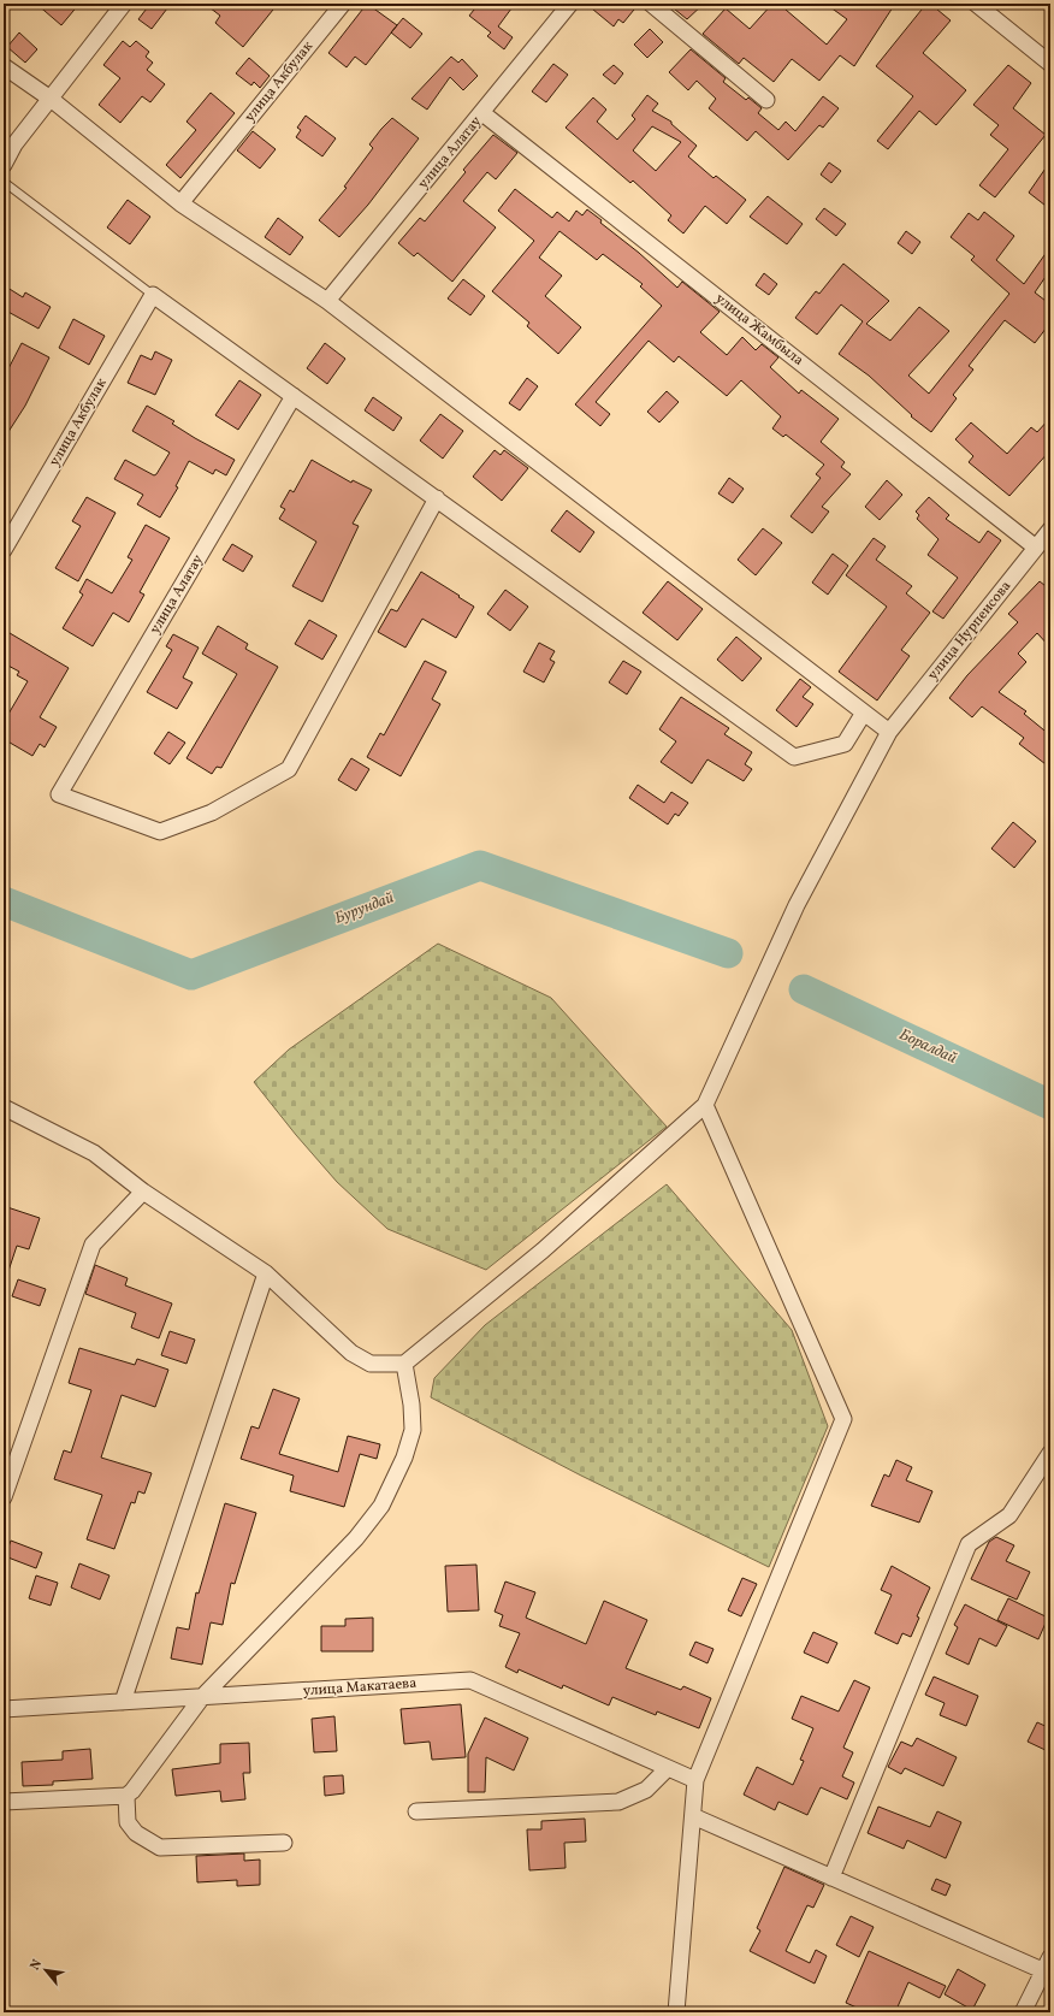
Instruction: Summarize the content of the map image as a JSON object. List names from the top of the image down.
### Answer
{
  "streets": {
    "street": [
      "улица Акбулак",
      "улица Алатау",
      "улица Жамбыла",
      "улица Нурпеисова",
      "улица Макатаева"
    ]
  },
  "crossings": [
    ["улица Алатау", "улица Жамбыла"],
    ["улица Жамбыла", "улица Нурпеисова"]
  ],
  "water": ["Бурундай", "Боралдай"],
  "north": "top left"
}
